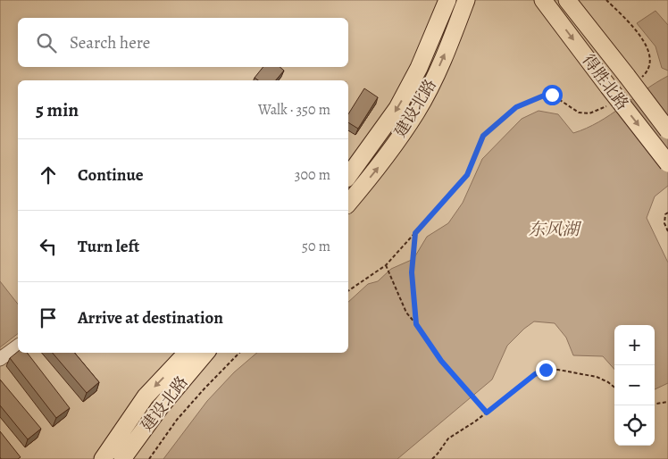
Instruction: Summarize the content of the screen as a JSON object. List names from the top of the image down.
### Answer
{
  "streets": {
    "main road": ["得胜北路", "建设北路"]
  },
  "water": ["东风湖"],
  "page": {
    "search": "Search here",
    "heading": ["5 min", "Walk · 350 m"],
    "list": [
      ["Continue", "300 m"],
      ["Turn left", "50 m"],
      "Arrive at destination"
    ],
    "map_buttons": ["+", "−"]
  }
}
